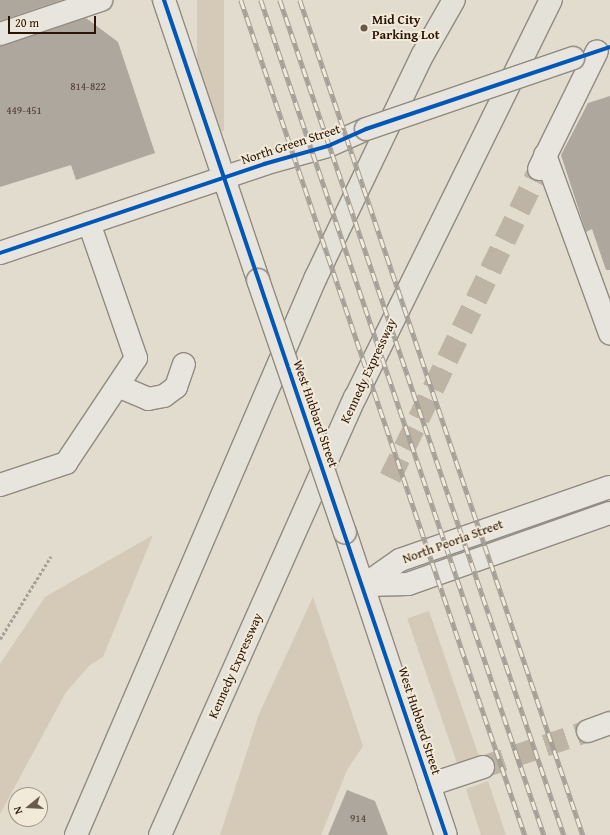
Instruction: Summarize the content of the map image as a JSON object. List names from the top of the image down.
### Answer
{
  "streets": {
    "highway": ["Kennedy Expressway"],
    "street": ["North Green Street", "West Hubbard Street", "North Peoria Street"]
  },
  "crossings": [
    ["North Green Street", "West Hubbard Street"],
    ["West Hubbard Street", "North Peoria Street"]
  ],
  "places": ["Mid City Parking Lot"],
  "house_numbers": ["814-822", "449-451", "914"],
  "scale_bar": "20 m",
  "north": "left"
}
